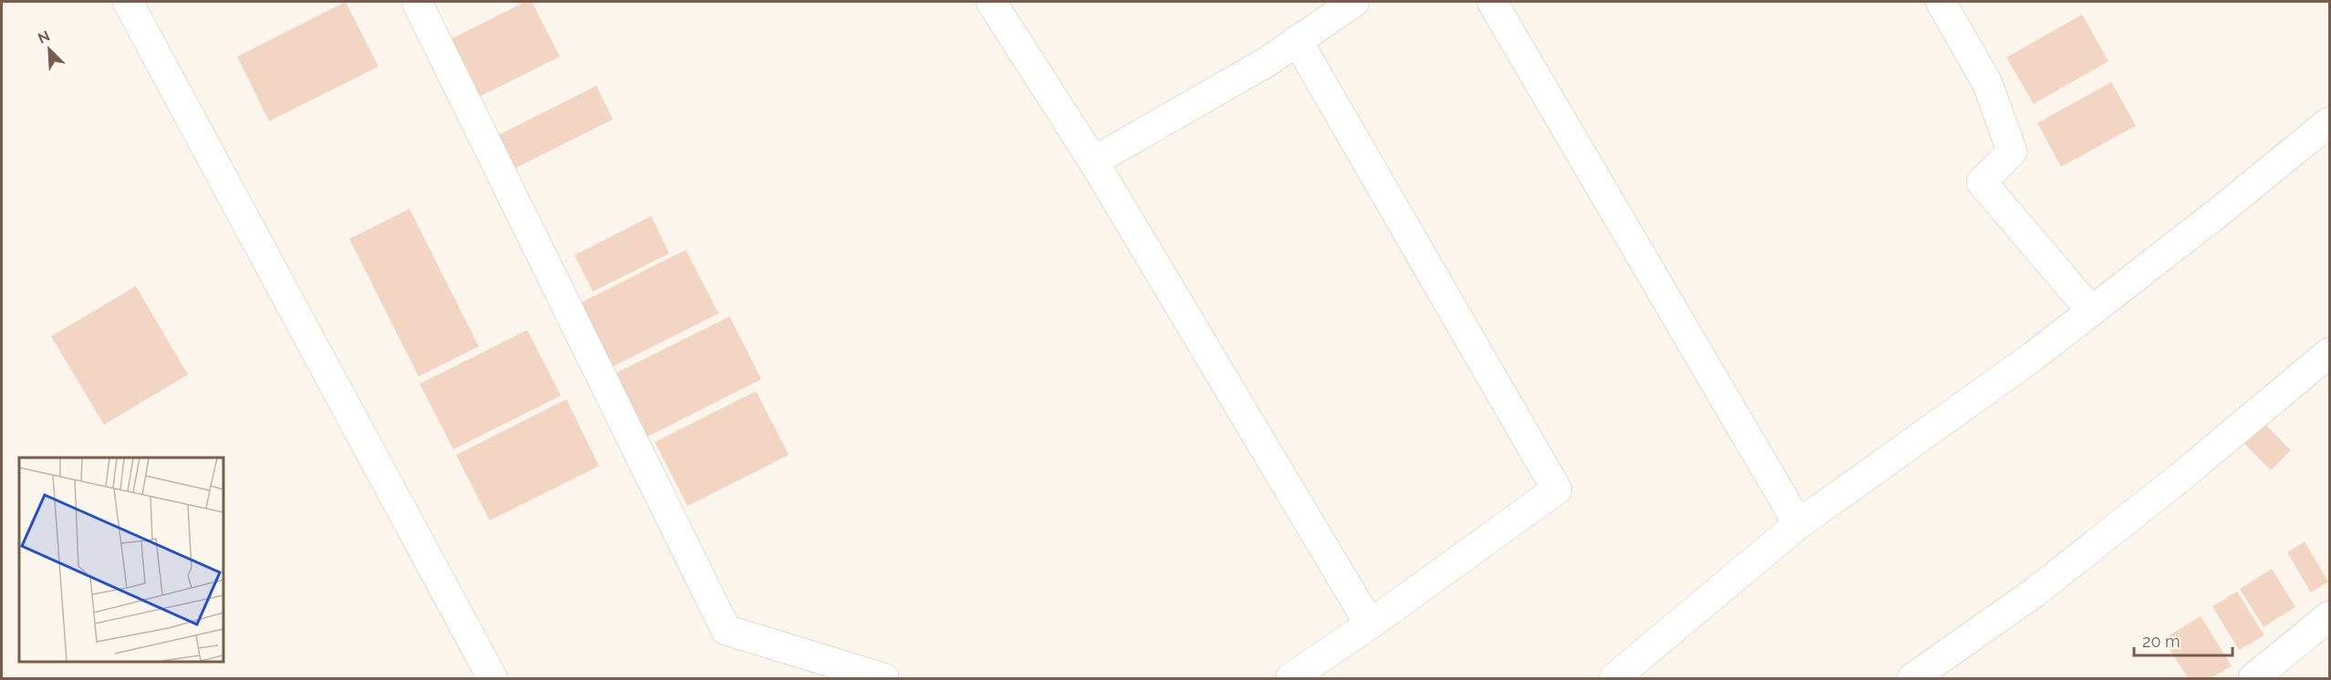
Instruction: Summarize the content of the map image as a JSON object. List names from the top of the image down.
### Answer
{
  "scale_bar": "20 m",
  "north": "top left"
}
